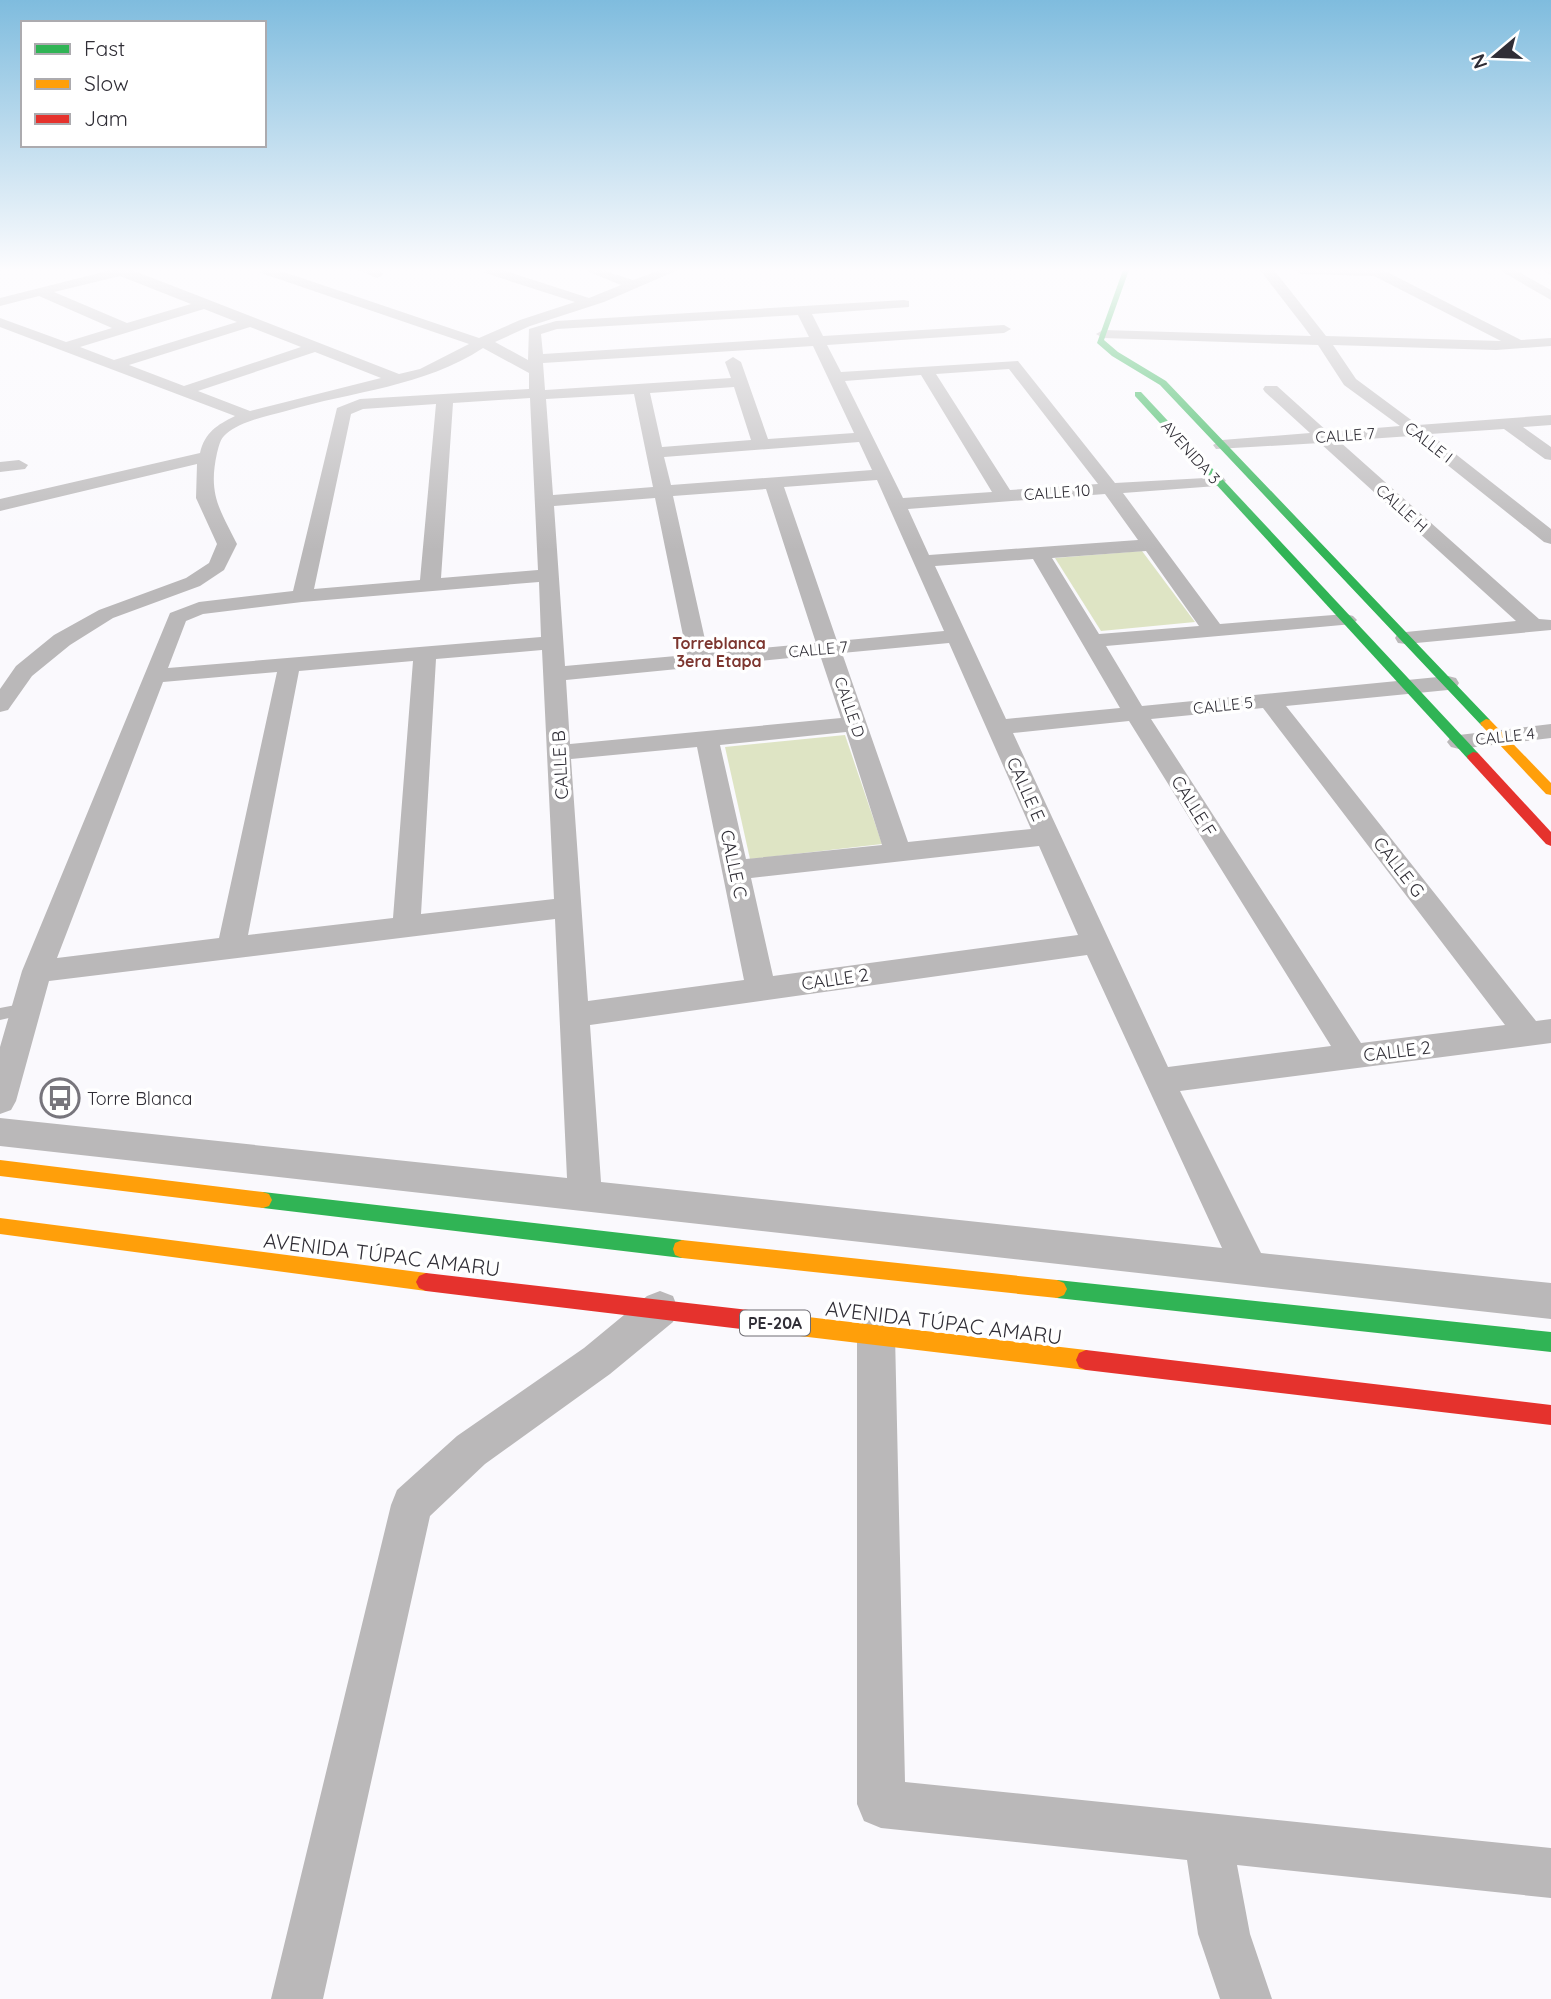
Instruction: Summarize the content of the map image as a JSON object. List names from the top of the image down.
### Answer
{
  "streets": {
    "main road": ["AVENIDA 3", "AVENIDA TÚPAC AMARU", "PE-20A"],
    "street": [
      "CALLE 7",
      "CALLE I",
      "CALLE 10",
      "CALLE H",
      "CALLE 5",
      "CALLE D",
      "CALLE 4",
      "CALLE B",
      "CALLE E",
      "CALLE F",
      "CALLE C",
      "CALLE G",
      "CALLE 2"
    ]
  },
  "crossings": [
    ["CALLE 7", "CALLE I"],
    ["CALLE 7", "AVENIDA 3"],
    ["CALLE 7", "CALLE H"],
    ["CALLE 7", "CALLE D"],
    ["CALLE 7", "CALLE B"],
    ["CALLE 7", "CALLE E"],
    ["AVENIDA 3", "CALLE 10"],
    ["AVENIDA 3", "CALLE 5"],
    ["AVENIDA 3", "CALLE 4"],
    ["CALLE 10", "CALLE E"],
    ["CALLE 5", "CALLE E"],
    ["CALLE 5", "CALLE F"],
    ["CALLE 5", "CALLE G"],
    ["CALLE B", "CALLE 2"],
    ["CALLE E", "CALLE 2"],
    ["CALLE F", "CALLE 2"],
    ["CALLE C", "CALLE 2"],
    ["CALLE G", "CALLE 2"]
  ],
  "districts": ["Torreblanca 3era Etapa"],
  "places": {
    "bus stop": ["Torre Blanca"]
  },
  "legend": ["Fast", "Slow", "Jam"],
  "north": "left"
}
